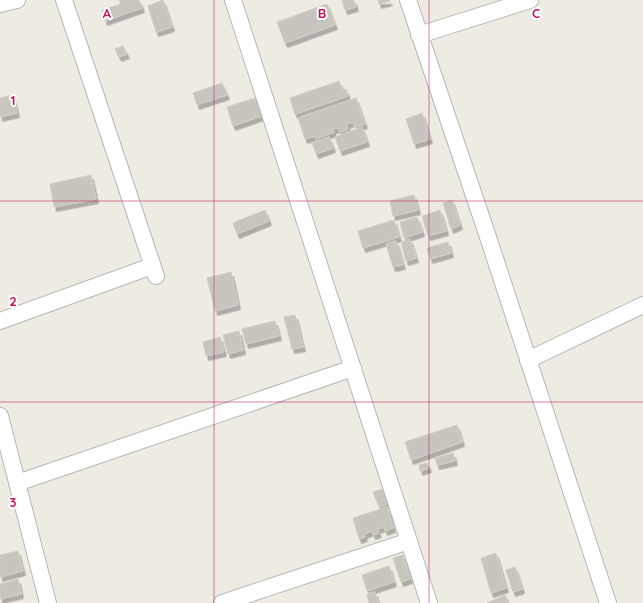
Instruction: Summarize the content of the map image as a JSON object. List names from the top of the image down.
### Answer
{
  "grid": {
    "columns": ["A", "B", "C"],
    "rows": ["1", "2", "3"]
  }
}
